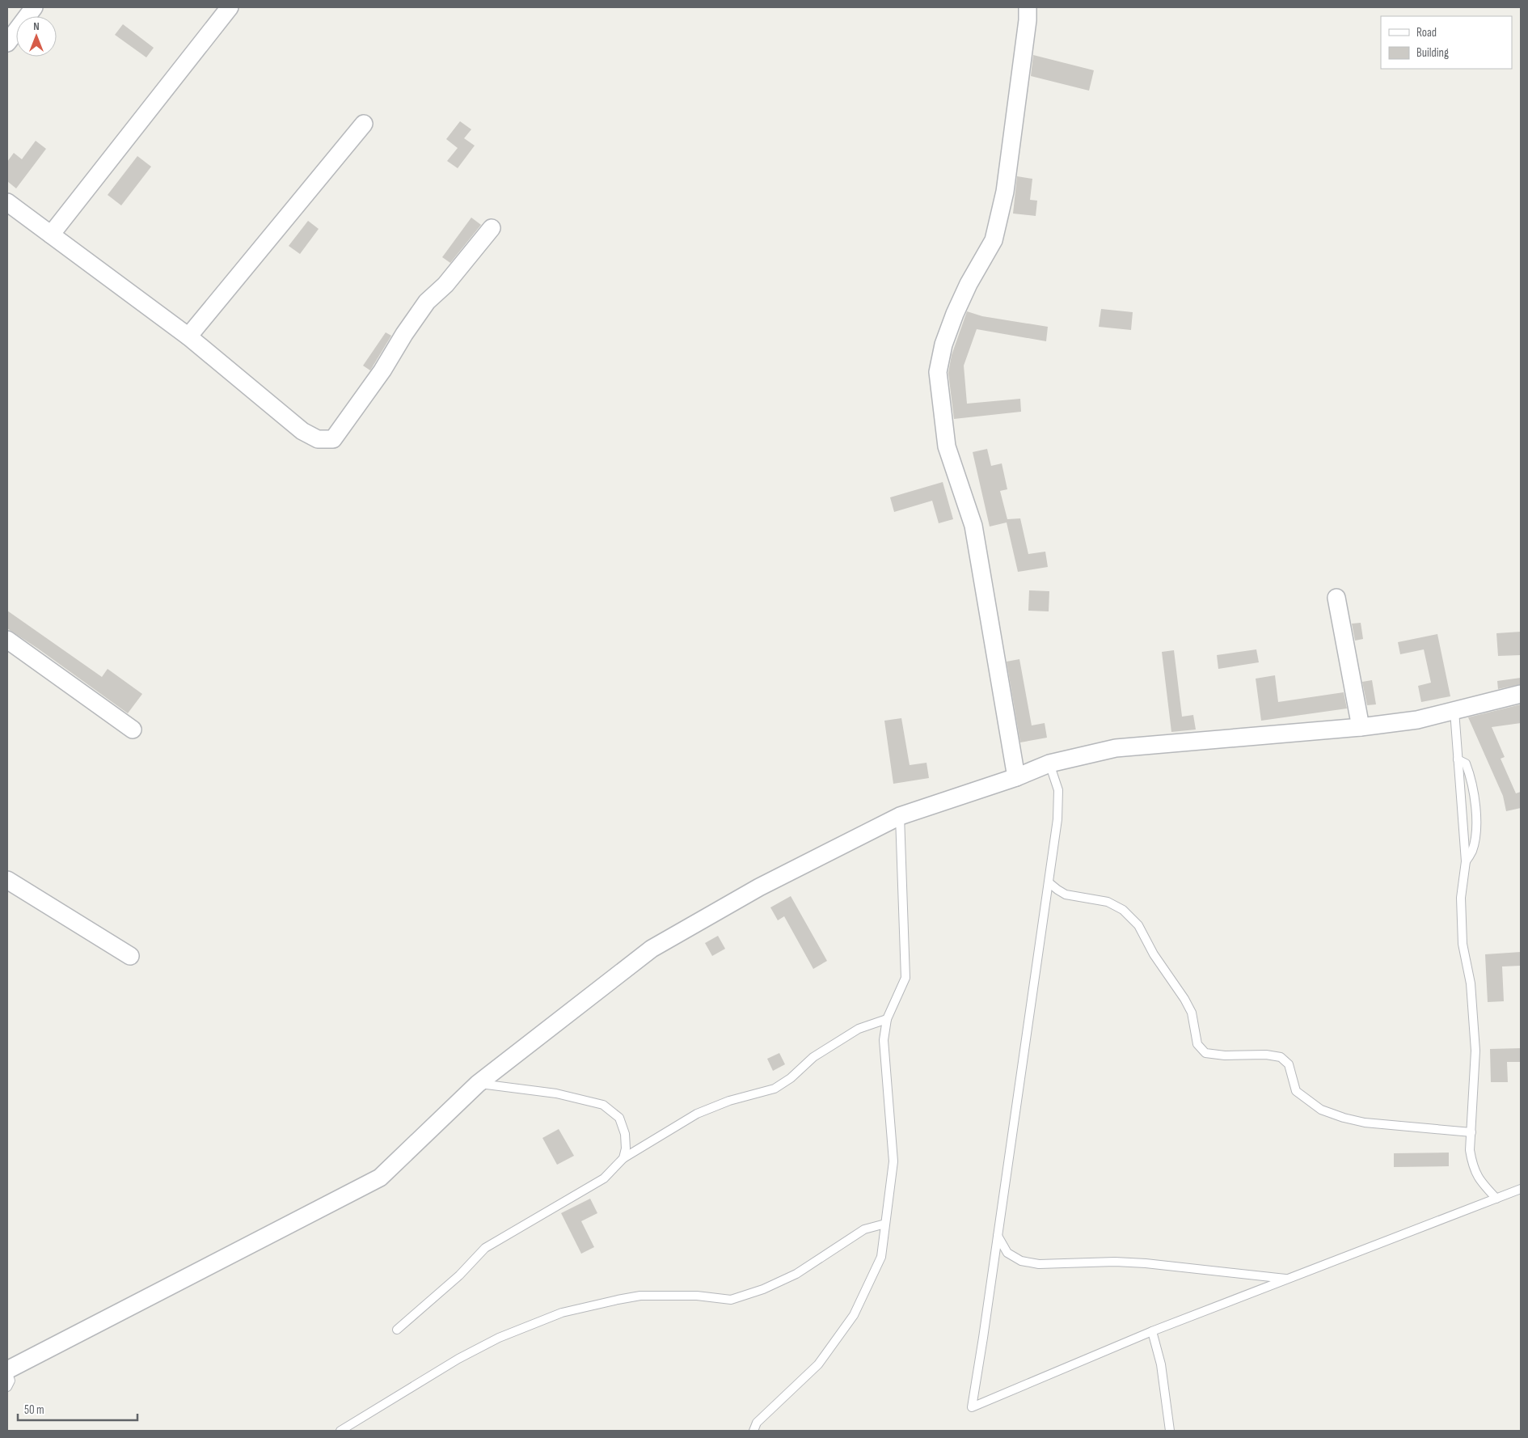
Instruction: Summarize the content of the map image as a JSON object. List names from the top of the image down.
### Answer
{
  "legend": ["Road", "Building"],
  "scale_bar": "50 m",
  "north": "top"
}
